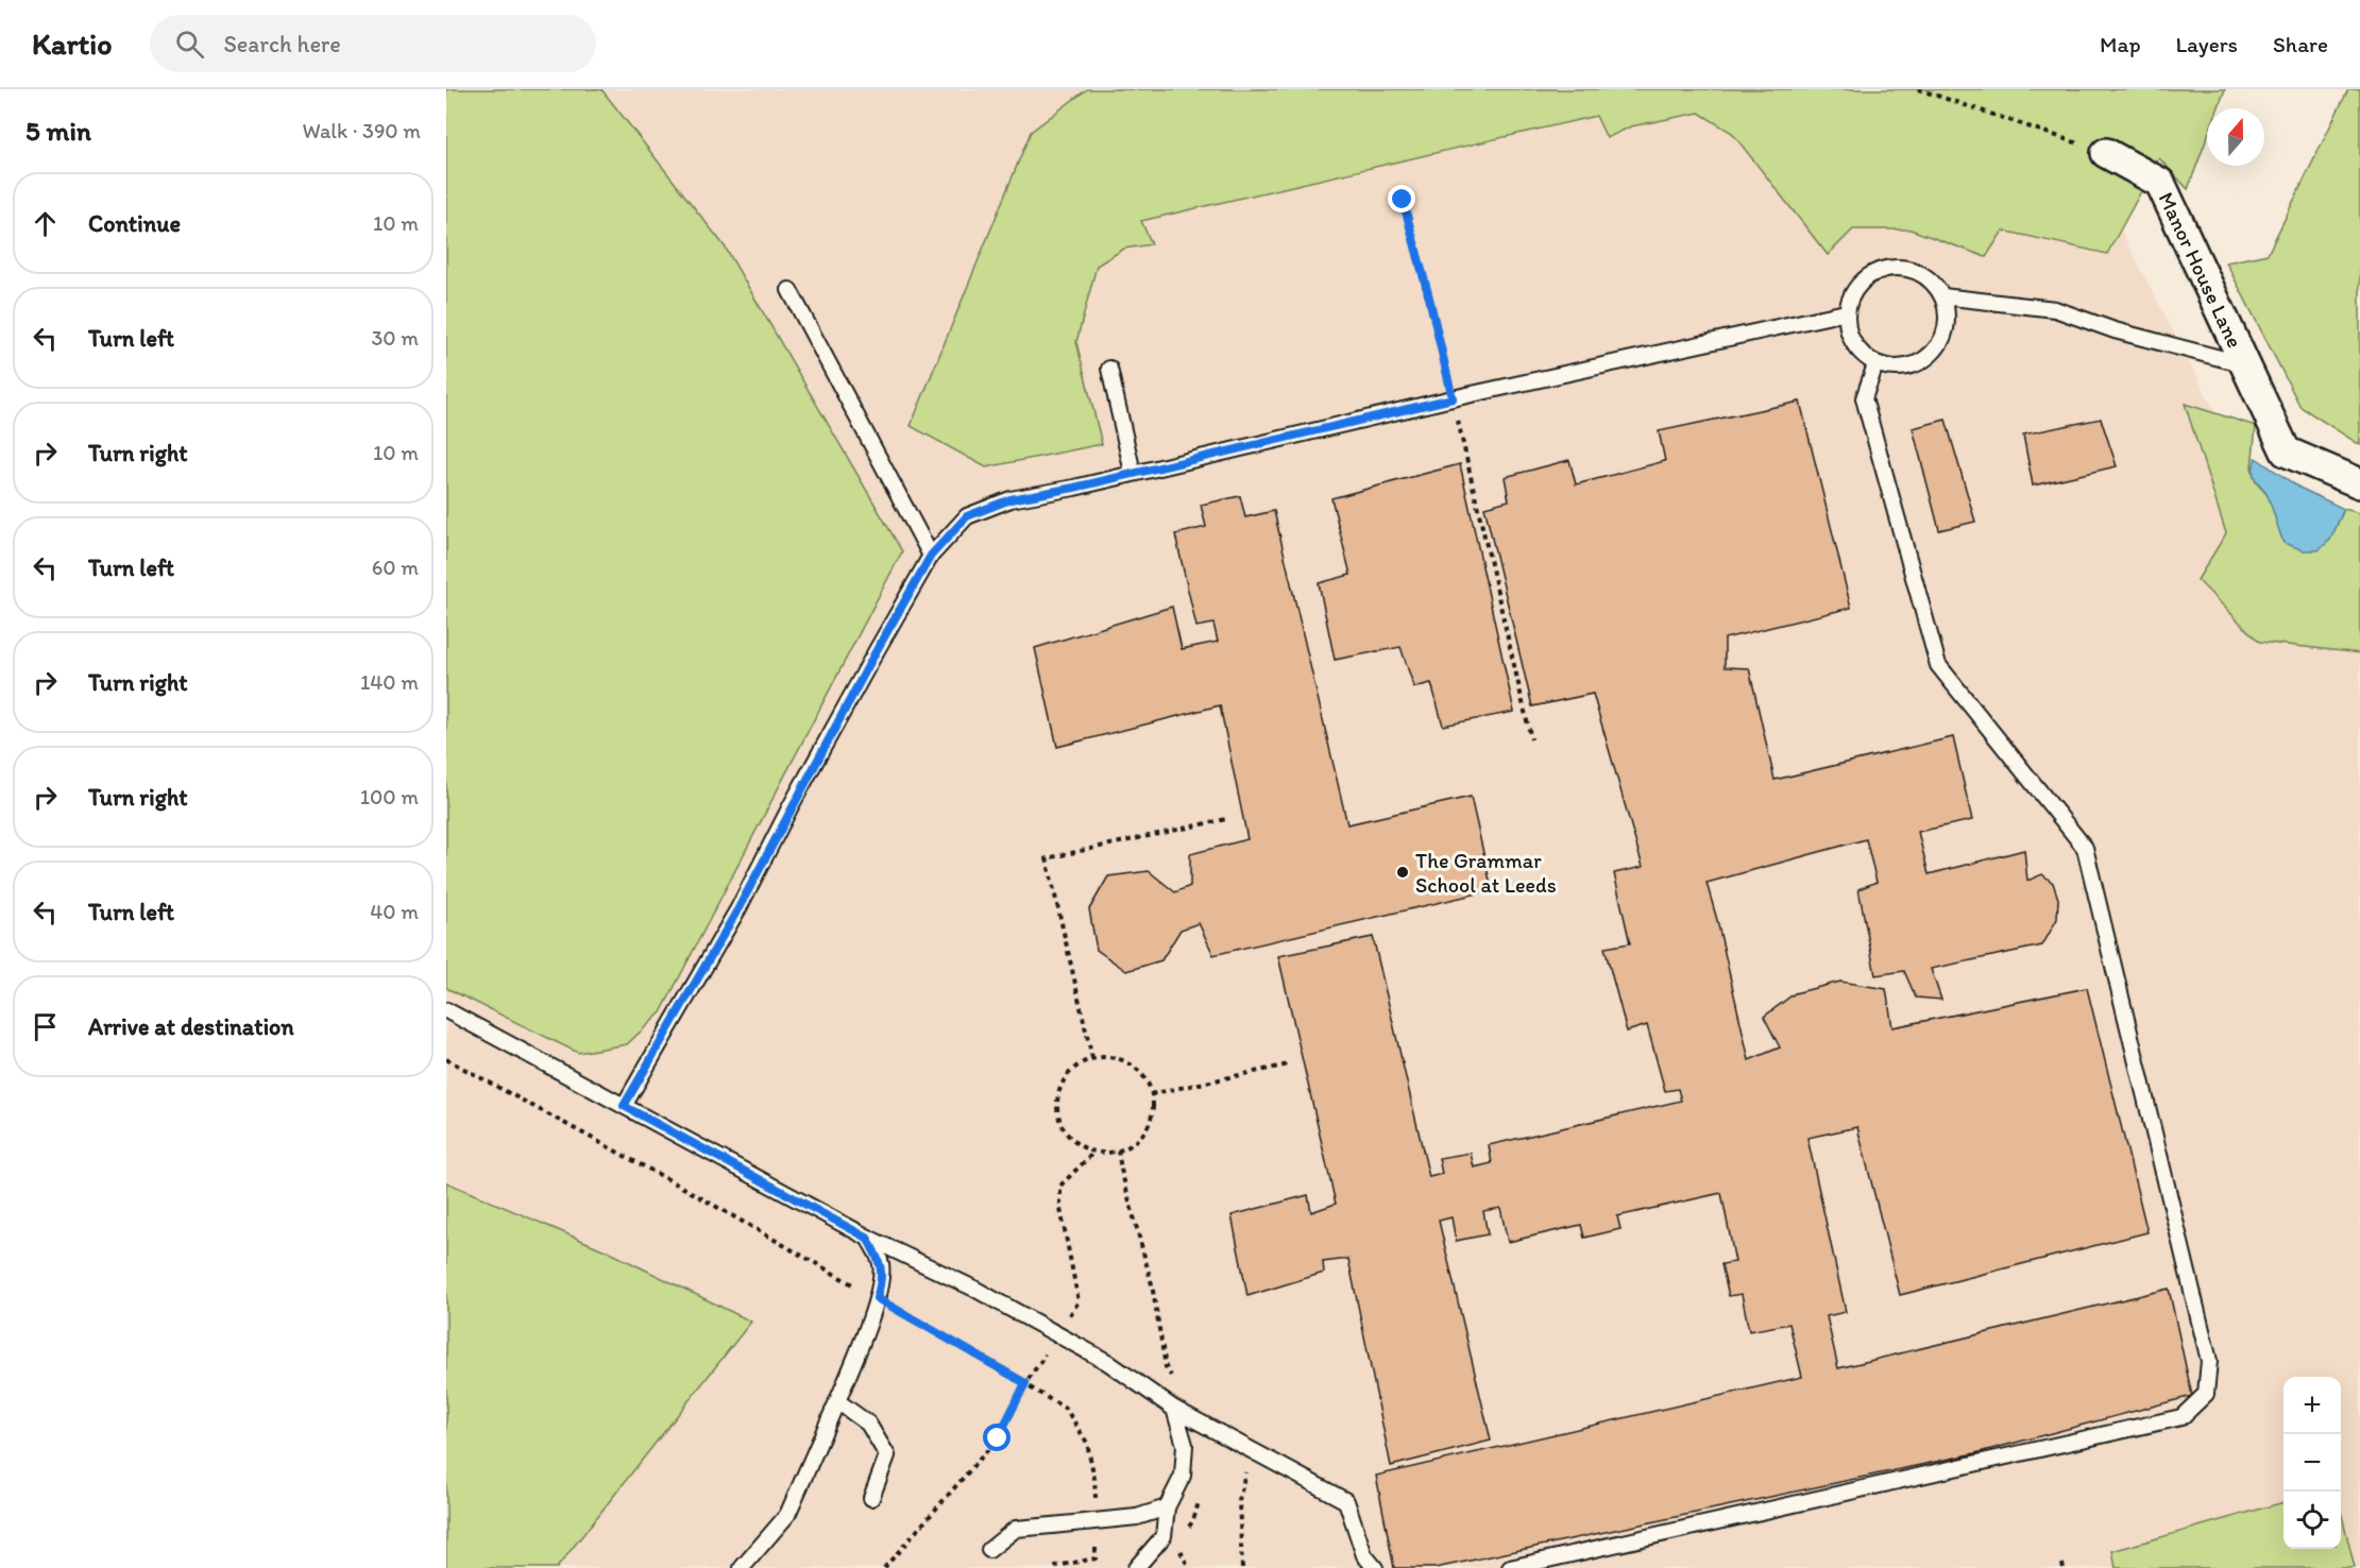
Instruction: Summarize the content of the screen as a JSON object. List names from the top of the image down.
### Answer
{
  "streets": {
    "street": ["Manor House Lane"]
  },
  "places": ["The Grammar School at Leeds"],
  "north": "top",
  "page": {
    "header": "Kartio",
    "search": "Search here",
    "nav": ["Map", "Layers", "Share"],
    "heading": ["5 min", "Walk · 390 m"],
    "list": [
      ["Continue", "10 m"],
      ["Turn left", "30 m"],
      ["Turn right", "10 m"],
      ["Turn left", "60 m"],
      ["Turn right", "140 m"],
      ["Turn right", "100 m"],
      ["Turn left", "40 m"],
      "Arrive at destination"
    ],
    "map_buttons": ["+", "−"]
  }
}
